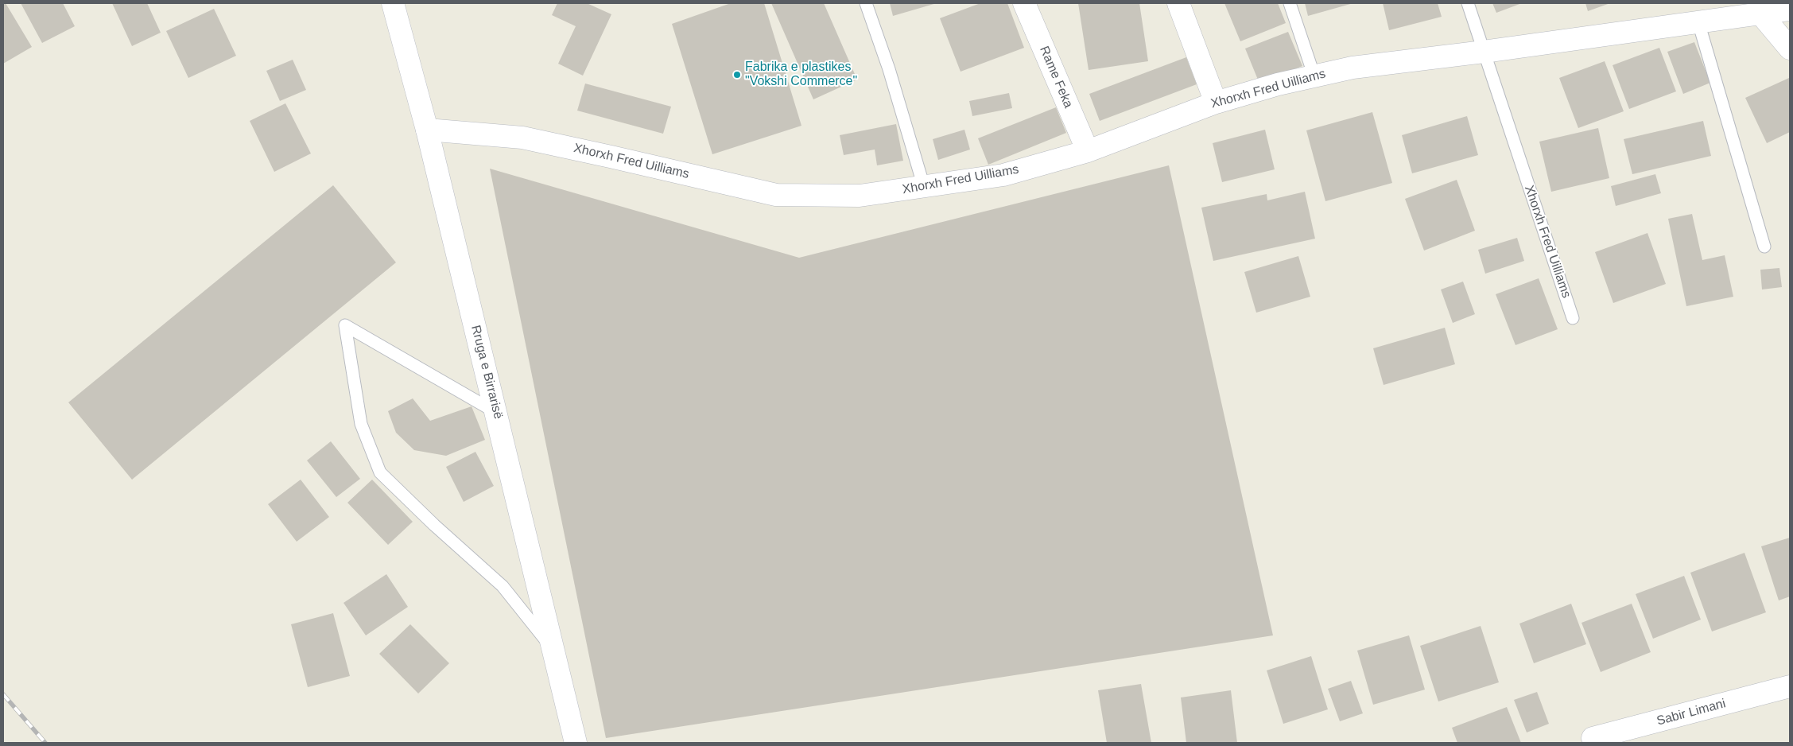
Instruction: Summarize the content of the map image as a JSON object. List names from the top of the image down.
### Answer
{
  "streets": {
    "street": [
      "Rame Feka",
      "Xhorxh Fred Uilliams",
      "Rruga e Birrarisë",
      "Sabir Limani"
    ]
  },
  "crossings": [
    ["Rame Feka", "Xhorxh Fred Uilliams"],
    ["Xhorxh Fred Uilliams", "Rruga e Birrarisë"]
  ],
  "places": ["Fabrika e plastikes \"Vokshi Commerce\""]
}
